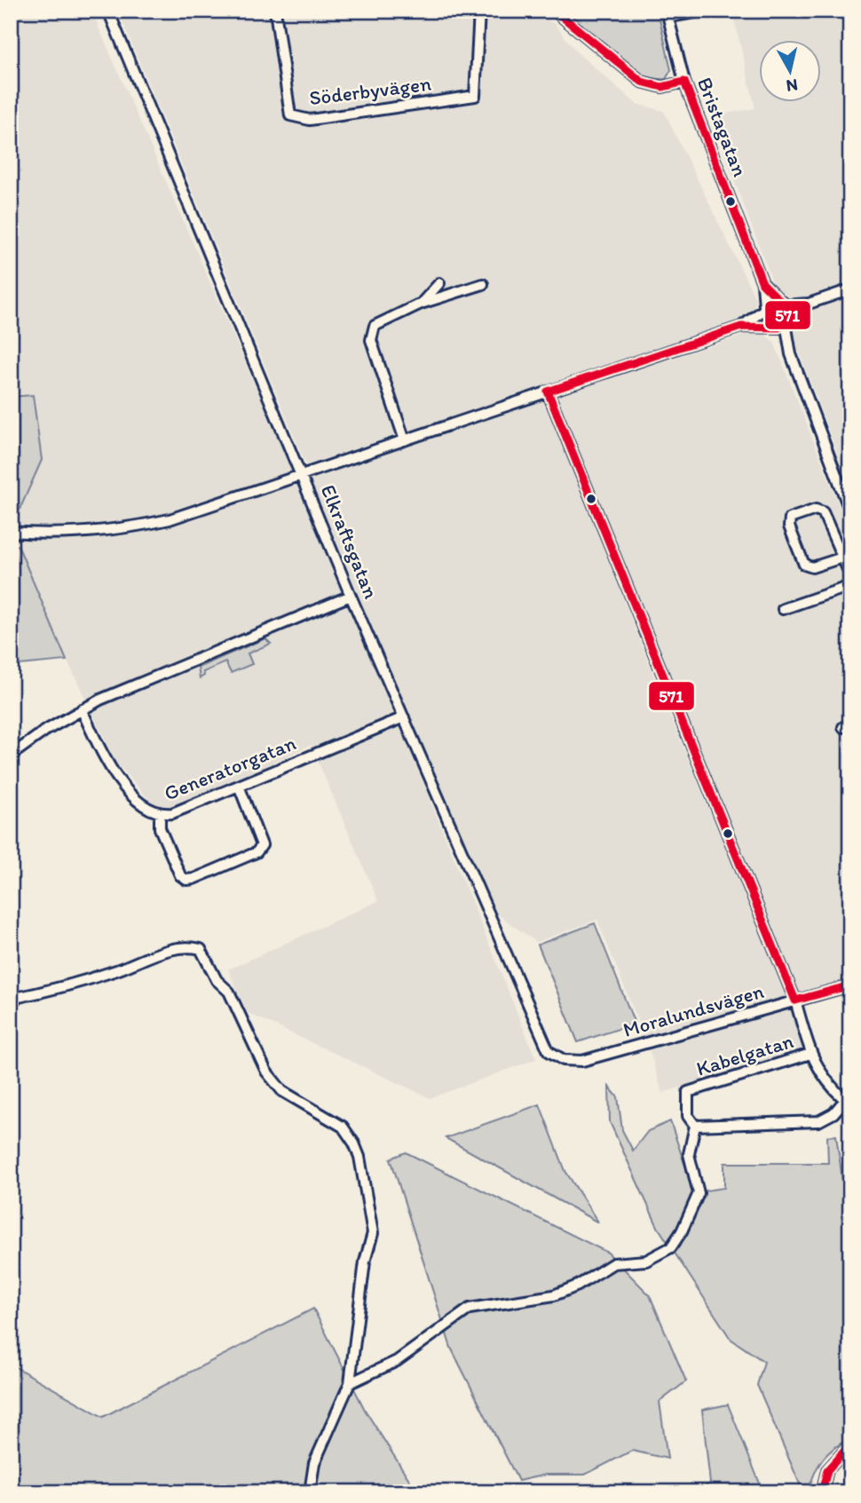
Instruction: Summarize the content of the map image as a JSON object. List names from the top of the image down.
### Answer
{
  "streets": {
    "street": [
      "Söderbyvägen",
      "Bristagatan",
      "Elkraftsgatan",
      "Generatorgatan",
      "Moralundsvägen",
      "Kabelgatan"
    ]
  },
  "crossings": [
    ["Elkraftsgatan", "Generatorgatan"],
    ["Elkraftsgatan", "Moralundsvägen"]
  ],
  "lines": ["transit line 571"],
  "north": "bottom"
}
